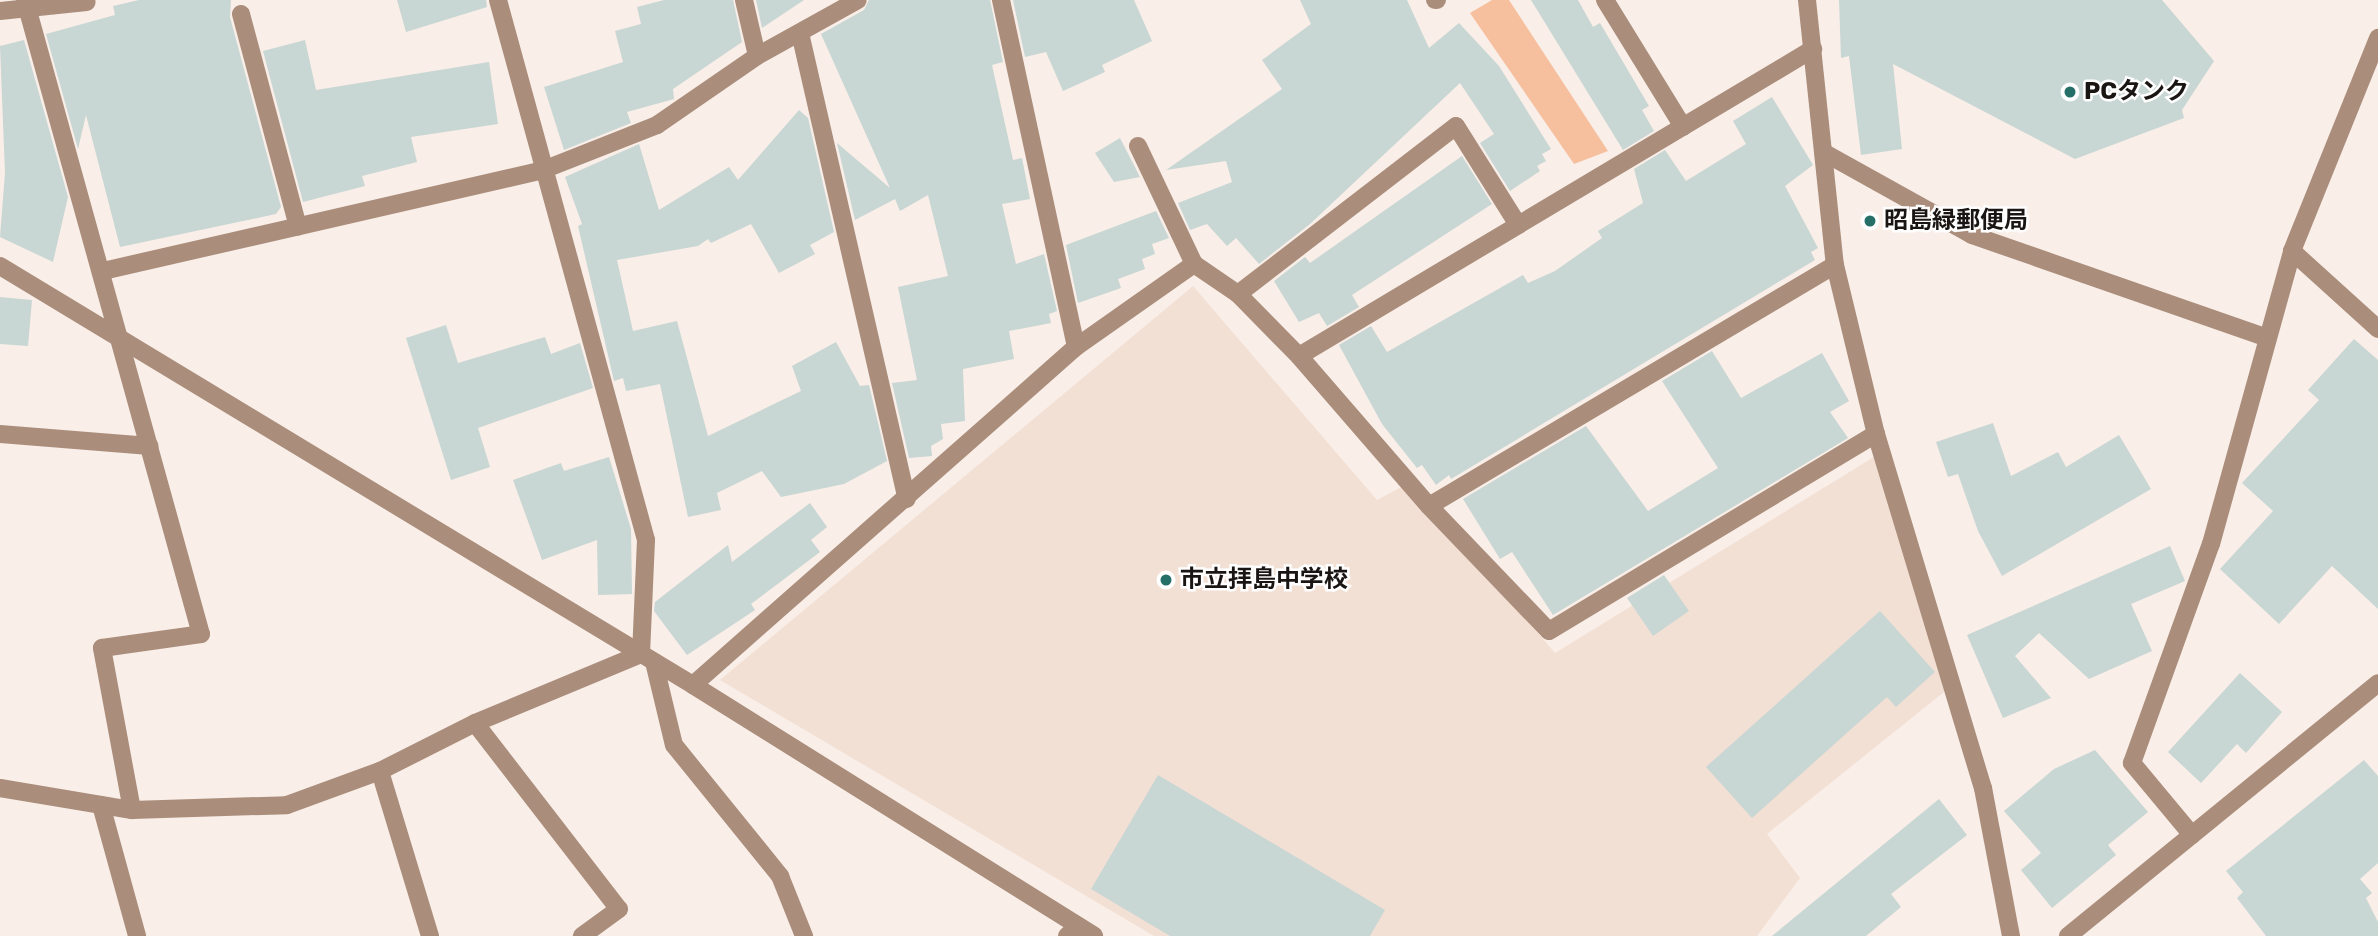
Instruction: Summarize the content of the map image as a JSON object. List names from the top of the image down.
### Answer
{
  "places": ["PCタンク", "昭島緑郵便局", "市立拝島中学校"]
}
